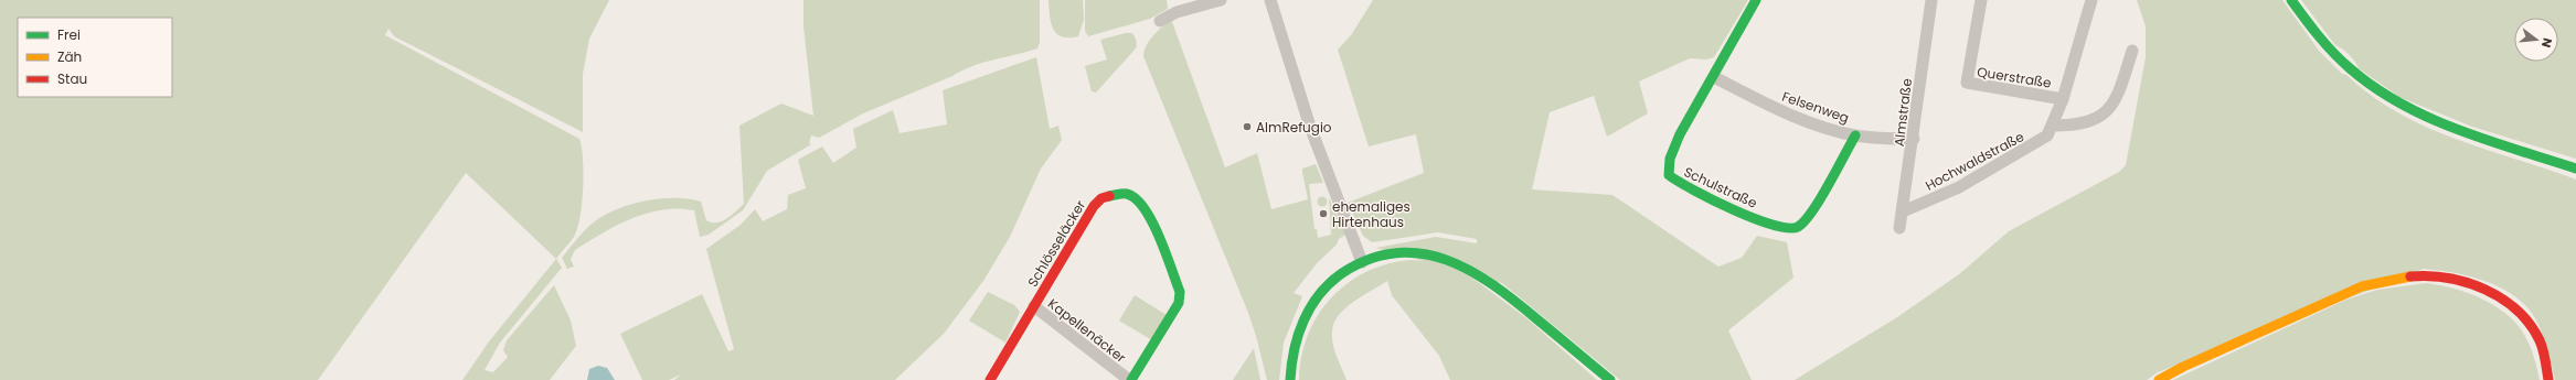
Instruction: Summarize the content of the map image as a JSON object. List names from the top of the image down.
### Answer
{
  "streets": {
    "main road": ["Schulstraße", "Schlösseläcker", "Kapellenäcker"],
    "street": [
      "Querstraße",
      "Felsenweg",
      "Almstraße",
      "Hochwaldstraße"
    ]
  },
  "crossings": [
    ["Querstraße", "Hochwaldstraße"],
    ["Felsenweg", "Almstraße"],
    ["Felsenweg", "Schulstraße"],
    ["Almstraße", "Hochwaldstraße"],
    ["Schlösseläcker", "Kapellenäcker"]
  ],
  "places": ["AlmRefugio", "ehemaliges Hirtenhaus"],
  "legend": ["Frei", "Zäh", "Stau"],
  "north": "right"
}
